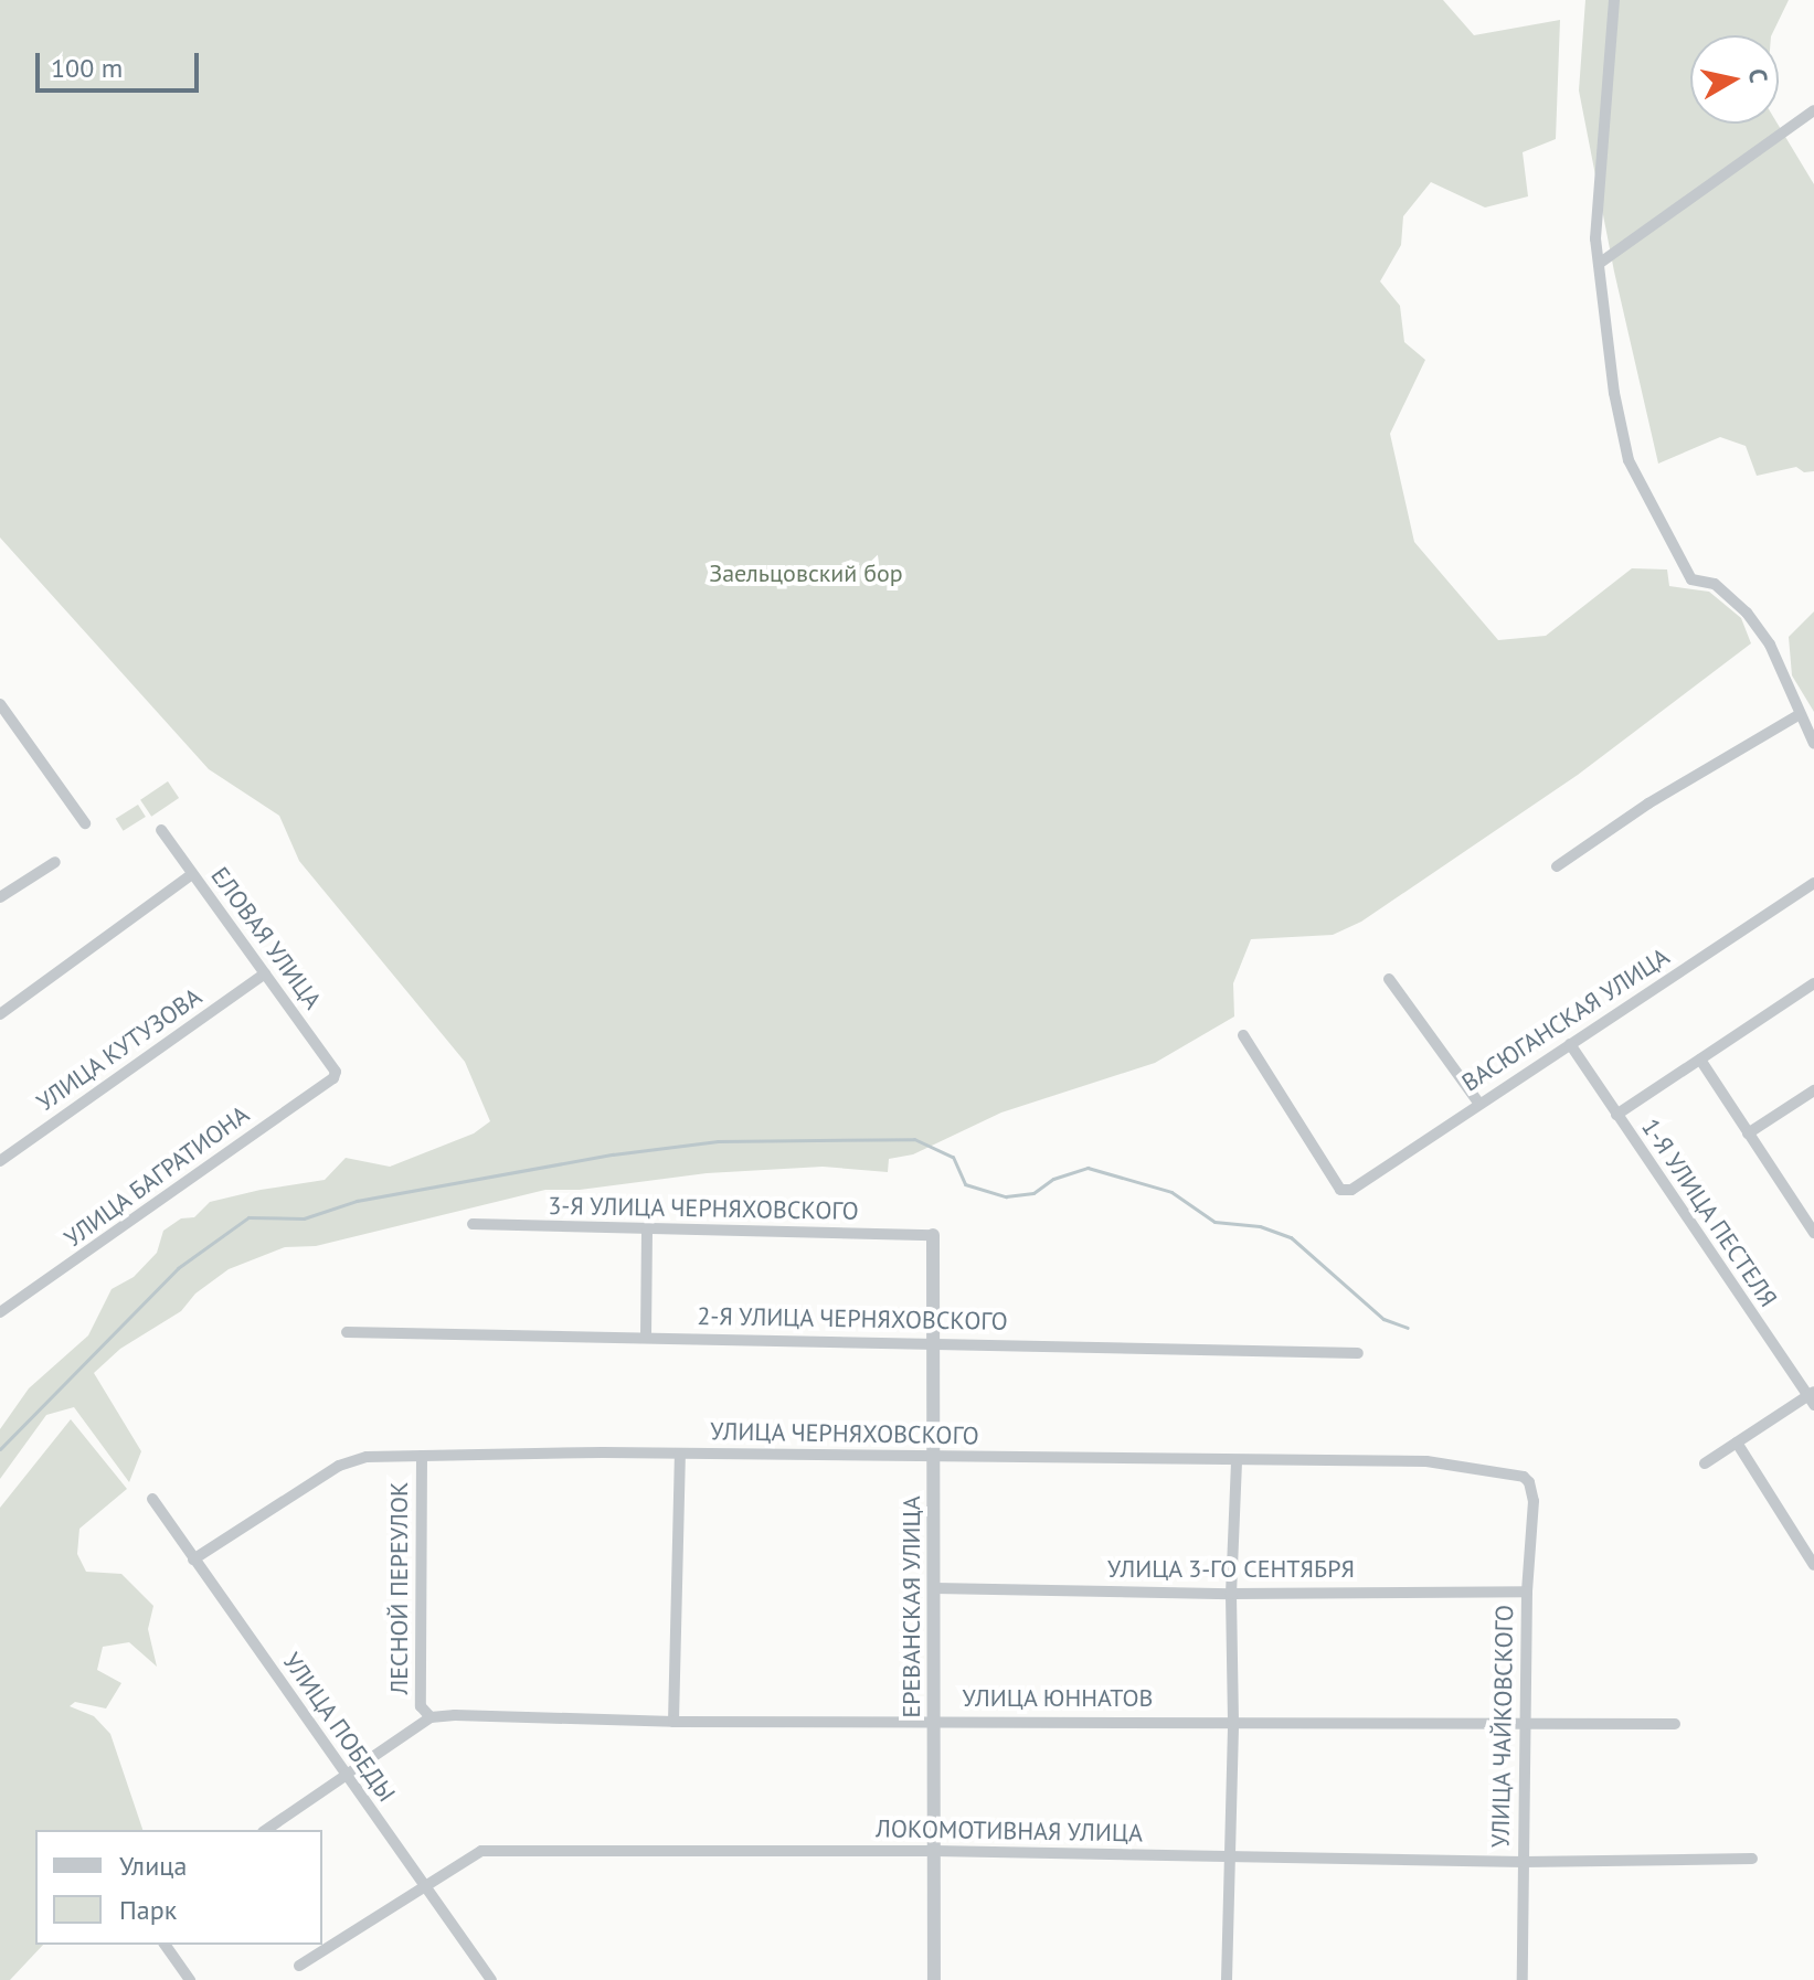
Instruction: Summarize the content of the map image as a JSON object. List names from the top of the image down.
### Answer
{
  "streets": {
    "street": [
      "ЕЛОВАЯ УЛИЦА",
      "ВАСЮГАНСКАЯ УЛИЦА",
      "УЛИЦА КУТУЗОВА",
      "УЛИЦА БАГРАТИОНА",
      "3-Я УЛИЦА ЧЕРНЯХОВСКОГО",
      "1-Я УЛИЦА ПЕСТЕЛЯ",
      "2-Я УЛИЦА ЧЕРНЯХОВСКОГО",
      "УЛИЦА ЧЕРНЯХОВСКОГО",
      "УЛИЦА 3-ГО СЕНТЯБРЯ",
      "ЛЕСНОЙ ПЕРЕУЛОК",
      "ЕРЕВАНСКАЯ УЛИЦА",
      "УЛИЦА ЮННАТОВ",
      "УЛИЦА ЧАЙКОВСКОГО",
      "УЛИЦА ПОБЕДЫ",
      "ЛОКОМОТИВНАЯ УЛИЦА"
    ]
  },
  "crossings": [
    ["ЕЛОВАЯ УЛИЦА", "УЛИЦА КУТУЗОВА"],
    ["ЕЛОВАЯ УЛИЦА", "УЛИЦА БАГРАТИОНА"],
    ["ВАСЮГАНСКАЯ УЛИЦА", "1-Я УЛИЦА ПЕСТЕЛЯ"],
    ["3-Я УЛИЦА ЧЕРНЯХОВСКОГО", "ЕРЕВАНСКАЯ УЛИЦА"],
    ["2-Я УЛИЦА ЧЕРНЯХОВСКОГО", "ЕРЕВАНСКАЯ УЛИЦА"],
    ["УЛИЦА ЧЕРНЯХОВСКОГО", "ЛЕСНОЙ ПЕРЕУЛОК"],
    ["УЛИЦА ЧЕРНЯХОВСКОГО", "ЕРЕВАНСКАЯ УЛИЦА"],
    ["УЛИЦА ЧЕРНЯХОВСКОГО", "УЛИЦА ЧАЙКОВСКОГО"],
    ["УЛИЦА ЧЕРНЯХОВСКОГО", "УЛИЦА ПОБЕДЫ"],
    ["УЛИЦА 3-ГО СЕНТЯБРЯ", "ЕРЕВАНСКАЯ УЛИЦА"],
    ["УЛИЦА 3-ГО СЕНТЯБРЯ", "УЛИЦА ЧАЙКОВСКОГО"],
    ["ЛЕСНОЙ ПЕРЕУЛОК", "УЛИЦА ЮННАТОВ"],
    ["ЕРЕВАНСКАЯ УЛИЦА", "УЛИЦА ЮННАТОВ"],
    ["ЕРЕВАНСКАЯ УЛИЦА", "ЛОКОМОТИВНАЯ УЛИЦА"],
    ["УЛИЦА ЮННАТОВ", "УЛИЦА ЧАЙКОВСКОГО"],
    ["УЛИЦА ЧАЙКОВСКОГО", "ЛОКОМОТИВНАЯ УЛИЦА"],
    ["УЛИЦА ПОБЕДЫ", "ЛОКОМОТИВНАЯ УЛИЦА"]
  ],
  "parks": ["Заельцовский бор"],
  "legend": ["Улица", "Парк"],
  "scale_bar": "100 m",
  "north": "right"
}
